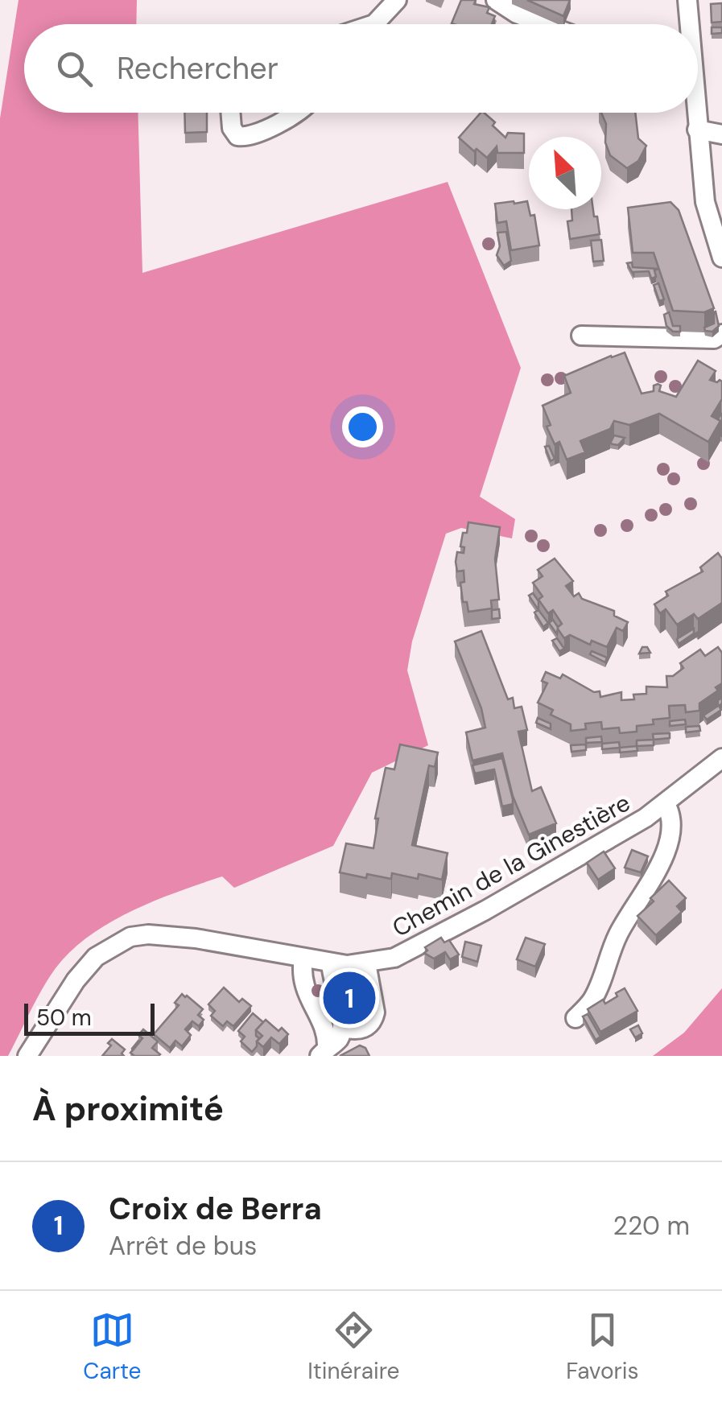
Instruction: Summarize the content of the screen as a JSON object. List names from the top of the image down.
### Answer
{
  "streets": {
    "street": ["Chemin de la Ginestière"]
  },
  "scale_bar": "50 m",
  "north": "top left",
  "page": {
    "search": "Rechercher",
    "pins": "1",
    "scale": "50 m",
    "heading": "À proximité",
    "list": [
      {
        "mark": "1",
        "name": "Croix de Berra",
        "note": "Arrêt de bus",
        "value": "220 m"
      }
    ],
    "nav": ["Carte", "Itinéraire", "Favoris"]
  }
}
